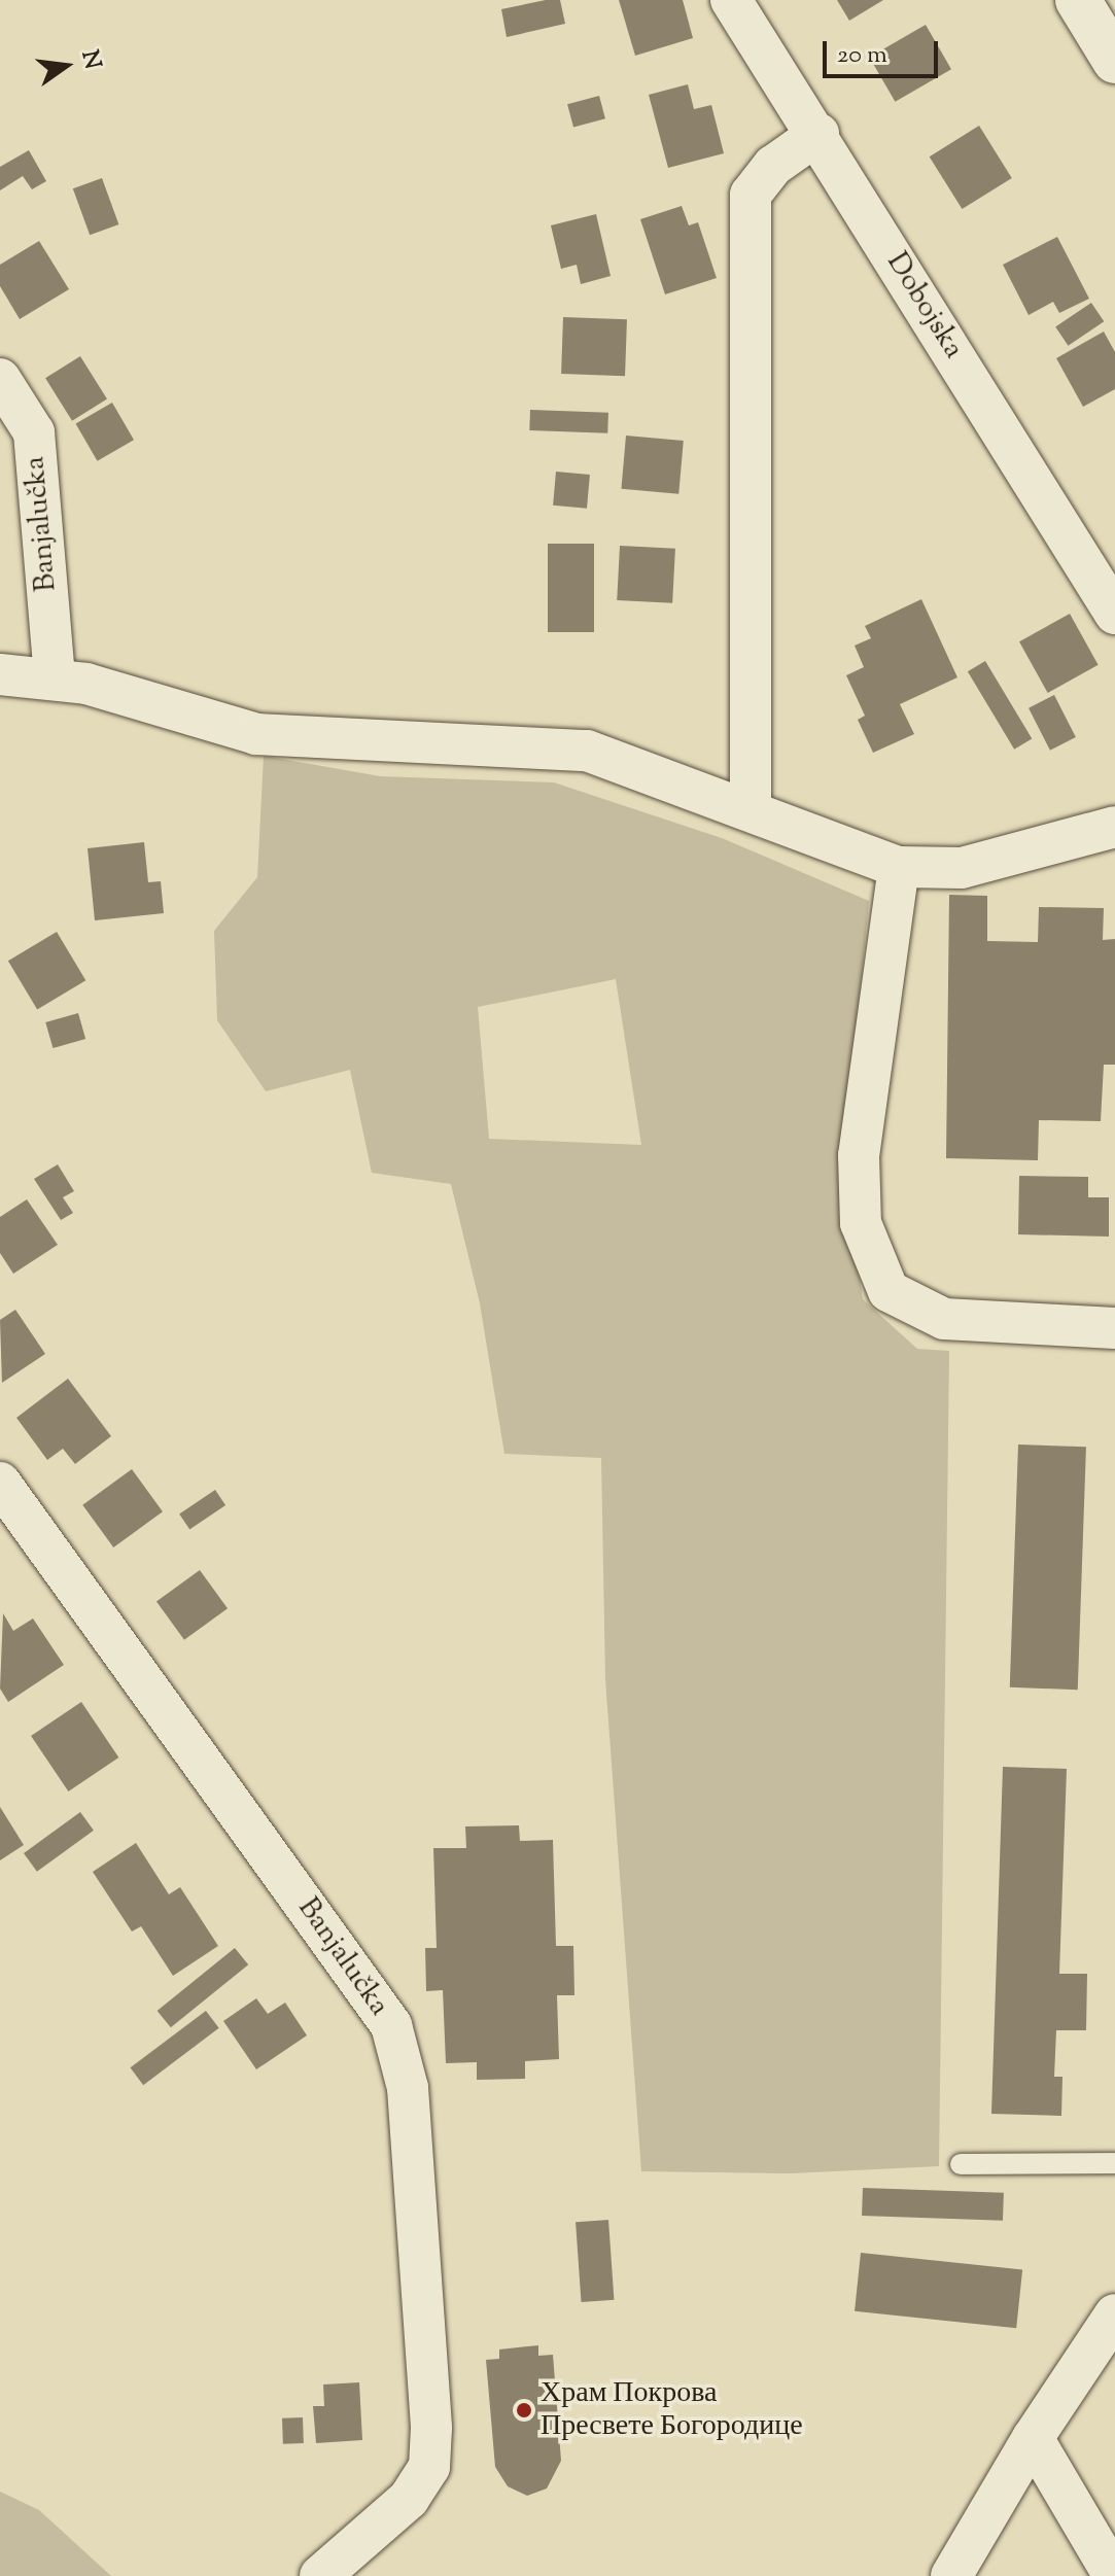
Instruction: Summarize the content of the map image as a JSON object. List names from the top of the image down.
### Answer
{
  "streets": {
    "street": ["Dobojska", "Banjalučka"]
  },
  "places": ["Храм Покрова Пресвете Богородице"],
  "scale_bar": "20 m",
  "north": "right"
}
